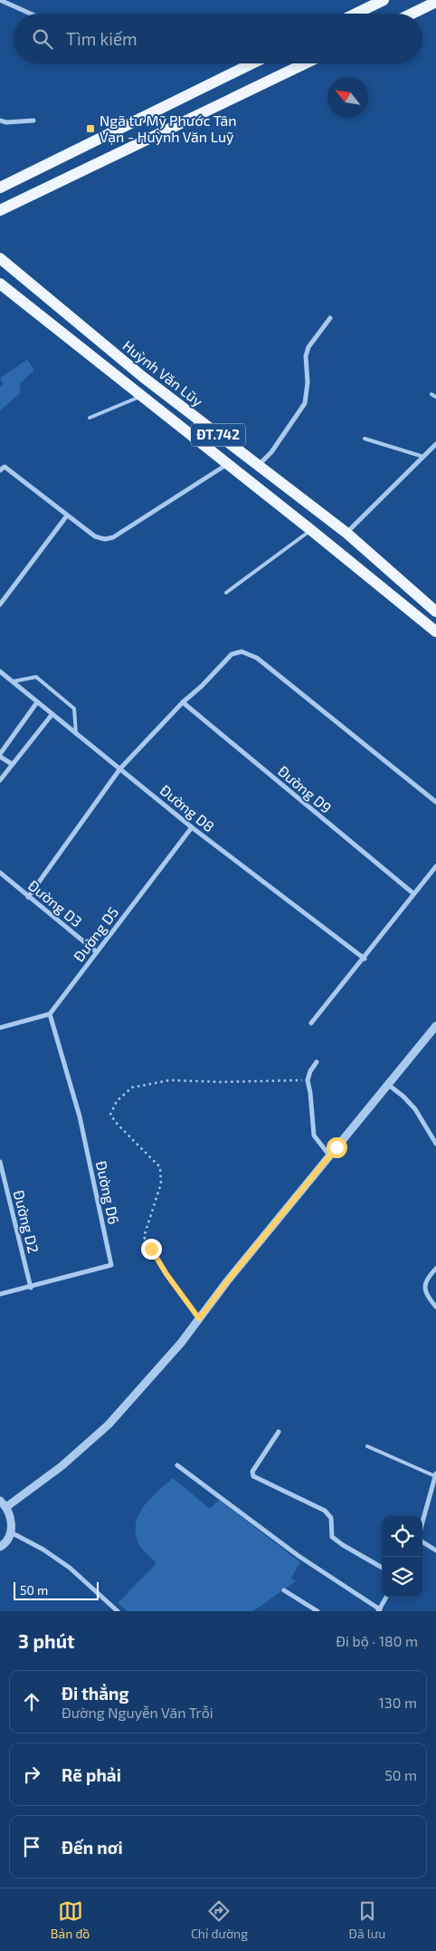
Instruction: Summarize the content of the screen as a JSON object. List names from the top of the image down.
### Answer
{
  "streets": {
    "main road": ["Huỳnh Văn Lũy", "ĐT.742"],
    "street": [
      "Đường D9",
      "Đường D8",
      "Đường D3",
      "Đường D5",
      "Đường D6",
      "Đường D2"
    ]
  },
  "crossings": [
    ["Đường D8", "Đường D5"],
    ["Đường D3", "Đường D5"],
    ["Đường D5", "Đường D6"],
    ["Đường D6", "Đường D2"]
  ],
  "places": {
    "transit": ["Ngã tư Mỹ Phước Tân Vạn - Huỳnh Văn Luỹ"]
  },
  "scale_bar": "50 m",
  "north": "top left",
  "page": {
    "search": "Tìm kiếm",
    "scale": "50 m",
    "heading": ["3 phút", "Đi bộ · 180 m"],
    "list": [
      ["Đi thẳng", "Đường Nguyễn Văn Trỗi", "130 m"],
      ["Rẽ phải", "50 m"],
      "Đến nơi"
    ],
    "nav": ["Bản đồ", "Chỉ đường", "Đã lưu"]
  }
}
